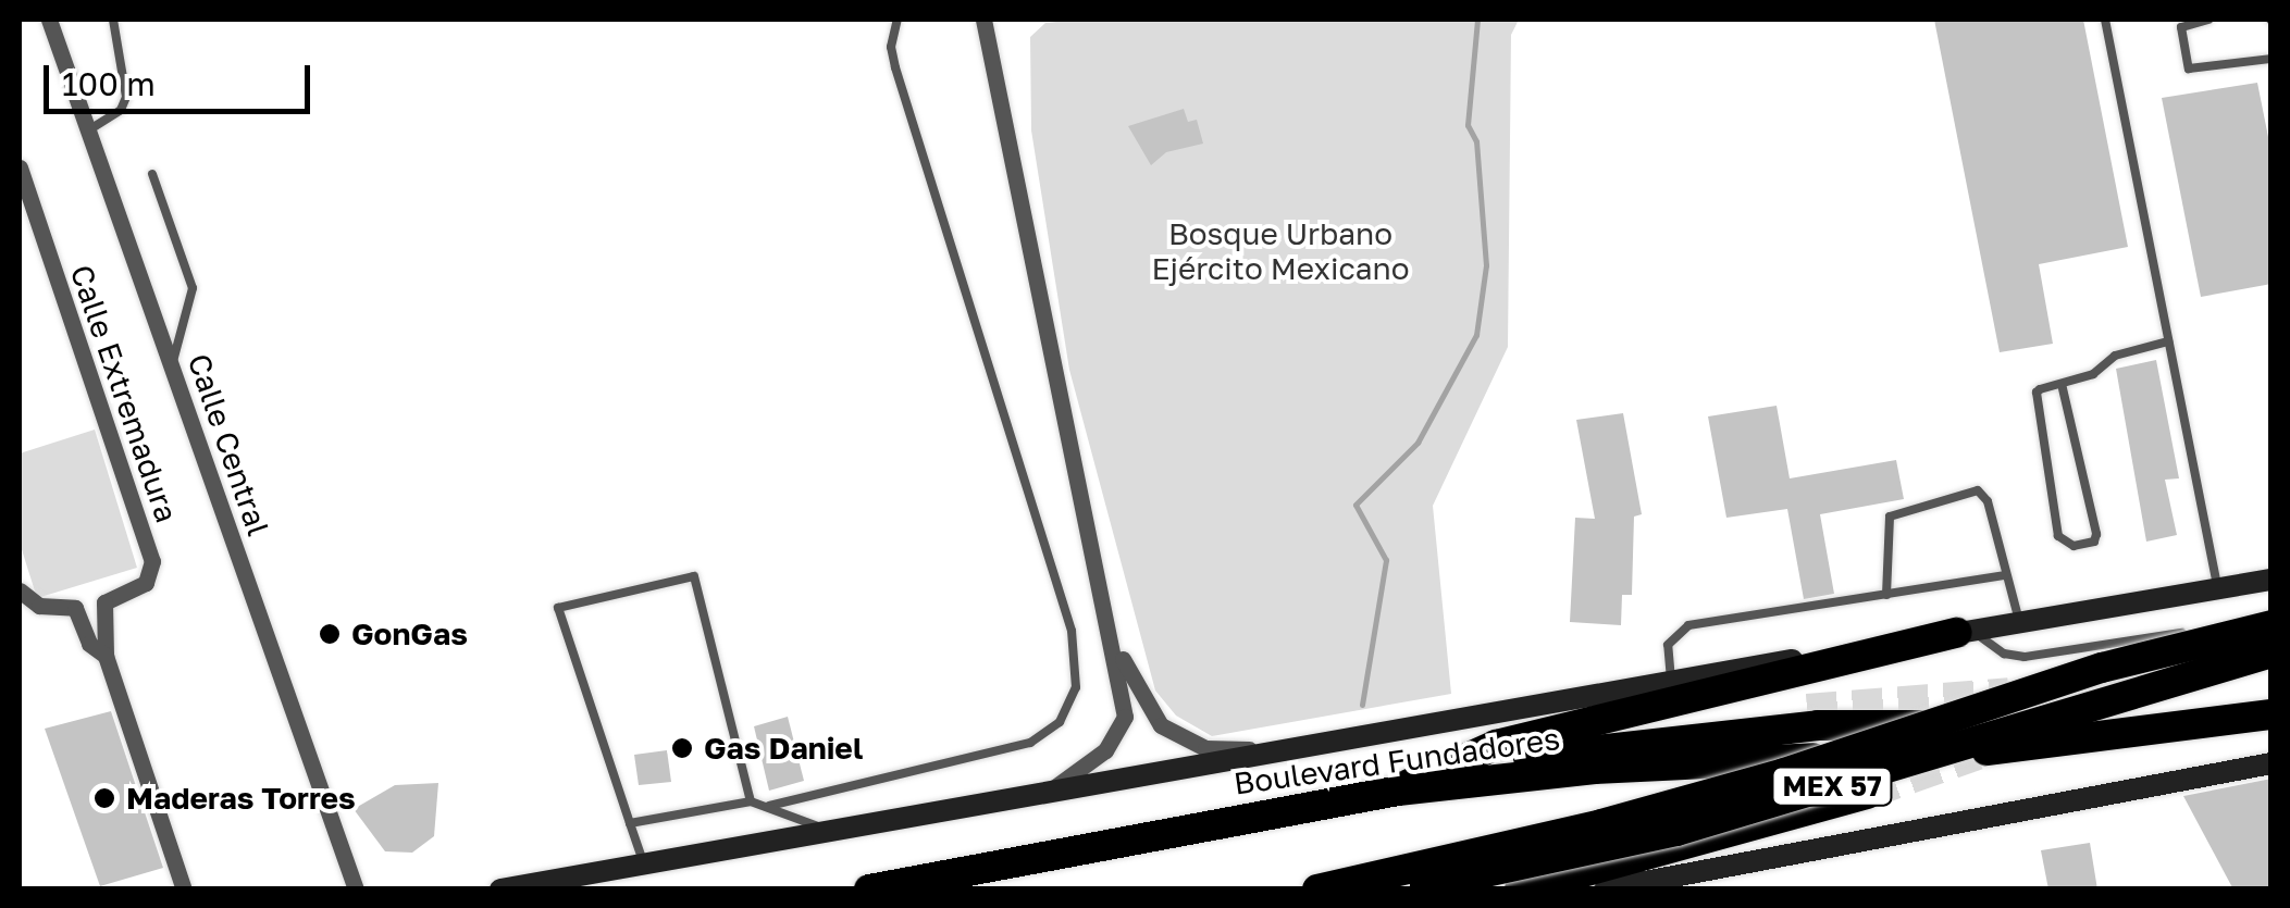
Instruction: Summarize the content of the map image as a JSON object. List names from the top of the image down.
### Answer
{
  "streets": {
    "highway": ["Boulevard Fundadores", "MEX 57"],
    "street": ["Calle Extremadura", "Calle Central"]
  },
  "parks": ["Bosque Urbano Ejército Mexicano"],
  "places": ["GonGas", "Gas Daniel", "Maderas Torres"],
  "scale_bar": "100 m"
}
